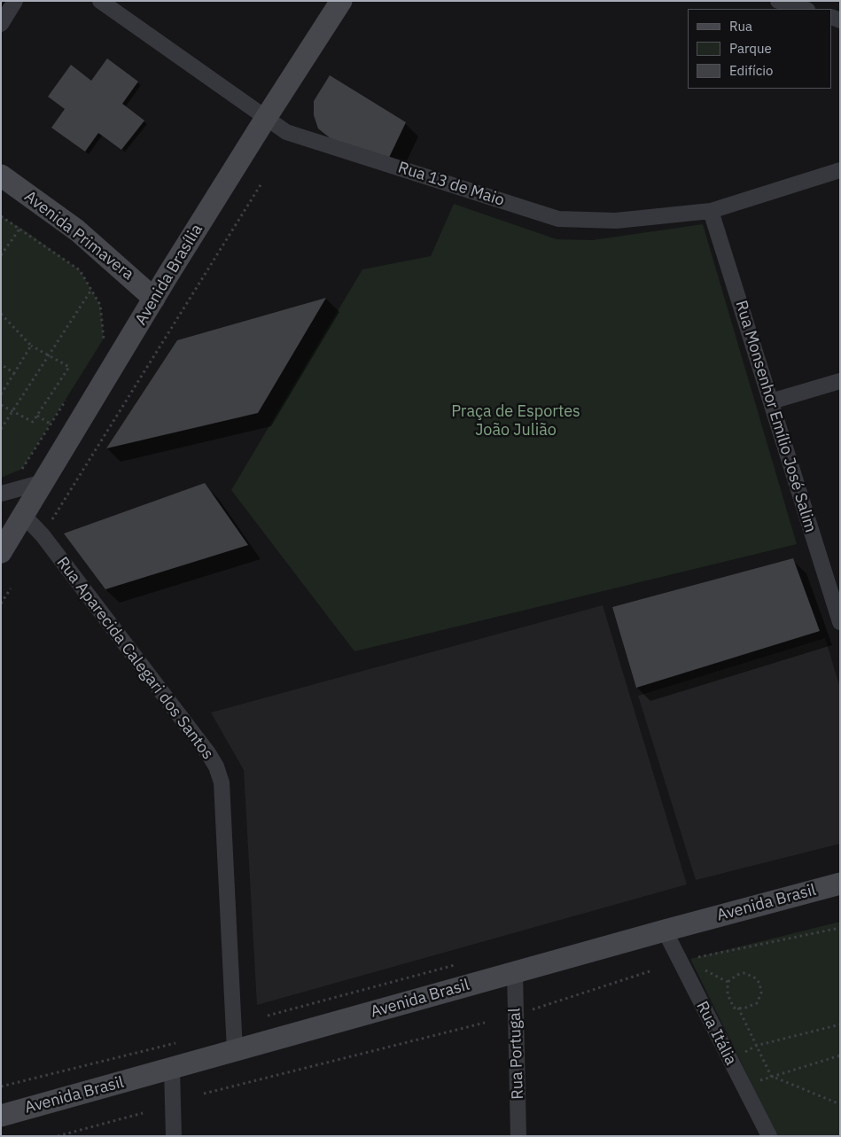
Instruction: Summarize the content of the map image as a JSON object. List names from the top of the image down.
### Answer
{
  "streets": {
    "street": [
      "Rua 13 de Maio",
      "Avenida Primavera",
      "Avenida Brasília",
      "Rua Monsenhor Emílio José Salim",
      "Rua Aparecida Calegari dos Santos",
      "Avenida Brasil",
      "Rua Itália",
      "Rua Portugal"
    ]
  },
  "crossings": [
    ["Rua 13 de Maio", "Avenida Brasília"],
    ["Rua 13 de Maio", "Rua Monsenhor Emílio José Salim"],
    ["Avenida Primavera", "Avenida Brasília"],
    ["Avenida Brasília", "Rua Aparecida Calegari dos Santos"],
    ["Rua Aparecida Calegari dos Santos", "Avenida Brasil"],
    ["Avenida Brasil", "Rua Itália"],
    ["Avenida Brasil", "Rua Portugal"]
  ],
  "parks": ["Praça de Esportes João Julião"],
  "legend": ["Rua", "Parque", "Edifício"]
}
